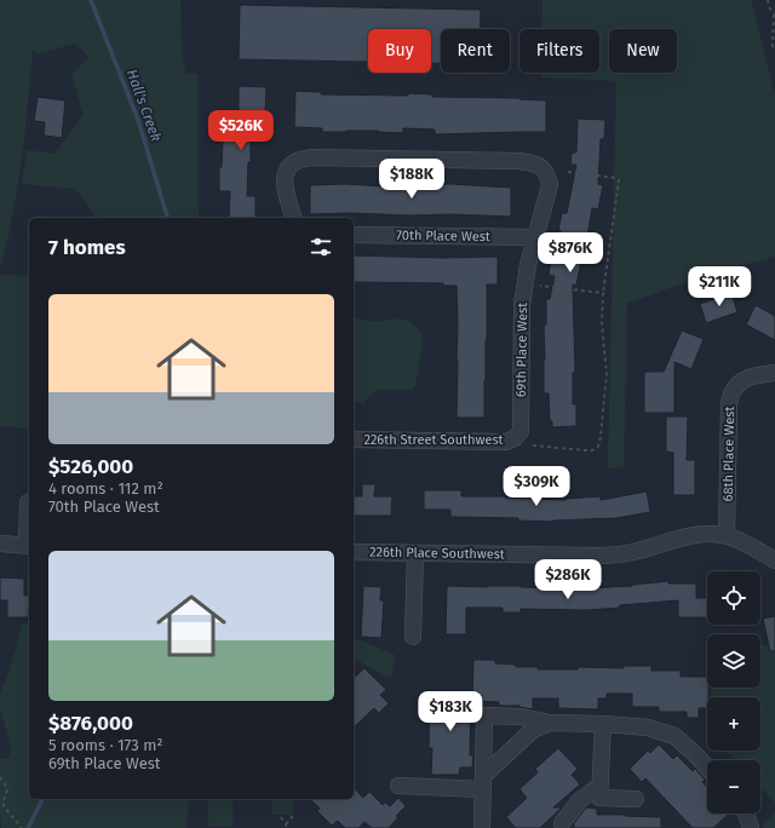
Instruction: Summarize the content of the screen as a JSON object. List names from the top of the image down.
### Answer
{
  "streets": {
    "street": [
      "70th Place West",
      "69th Place West",
      "226th Street Southwest",
      "68th Place West",
      "226th Place Southwest"
    ]
  },
  "crossings": [
    ["70th Place West", "69th Place West"],
    ["69th Place West", "226th Street Southwest"],
    ["68th Place West", "226th Place Southwest"]
  ],
  "water": ["Hall's Creek"],
  "page": {
    "chip": [
      "Buy",
      "Rent",
      "Filters",
      "New"
    ],
    "price": [
      "$526K",
      "$188K",
      "$876K",
      "$211K",
      "$309K",
      "$286K",
      "$183K"
    ],
    "heading": "7 homes",
    "list": [
      {
        "name": "$526,000",
        "note": "4 rooms · 112 m² · 70th Place West"
      },
      {
        "name": "$876,000",
        "note": "5 rooms · 173 m² · 69th Place West"
      }
    ],
    "map_buttons": ["+", "−"]
  }
}
